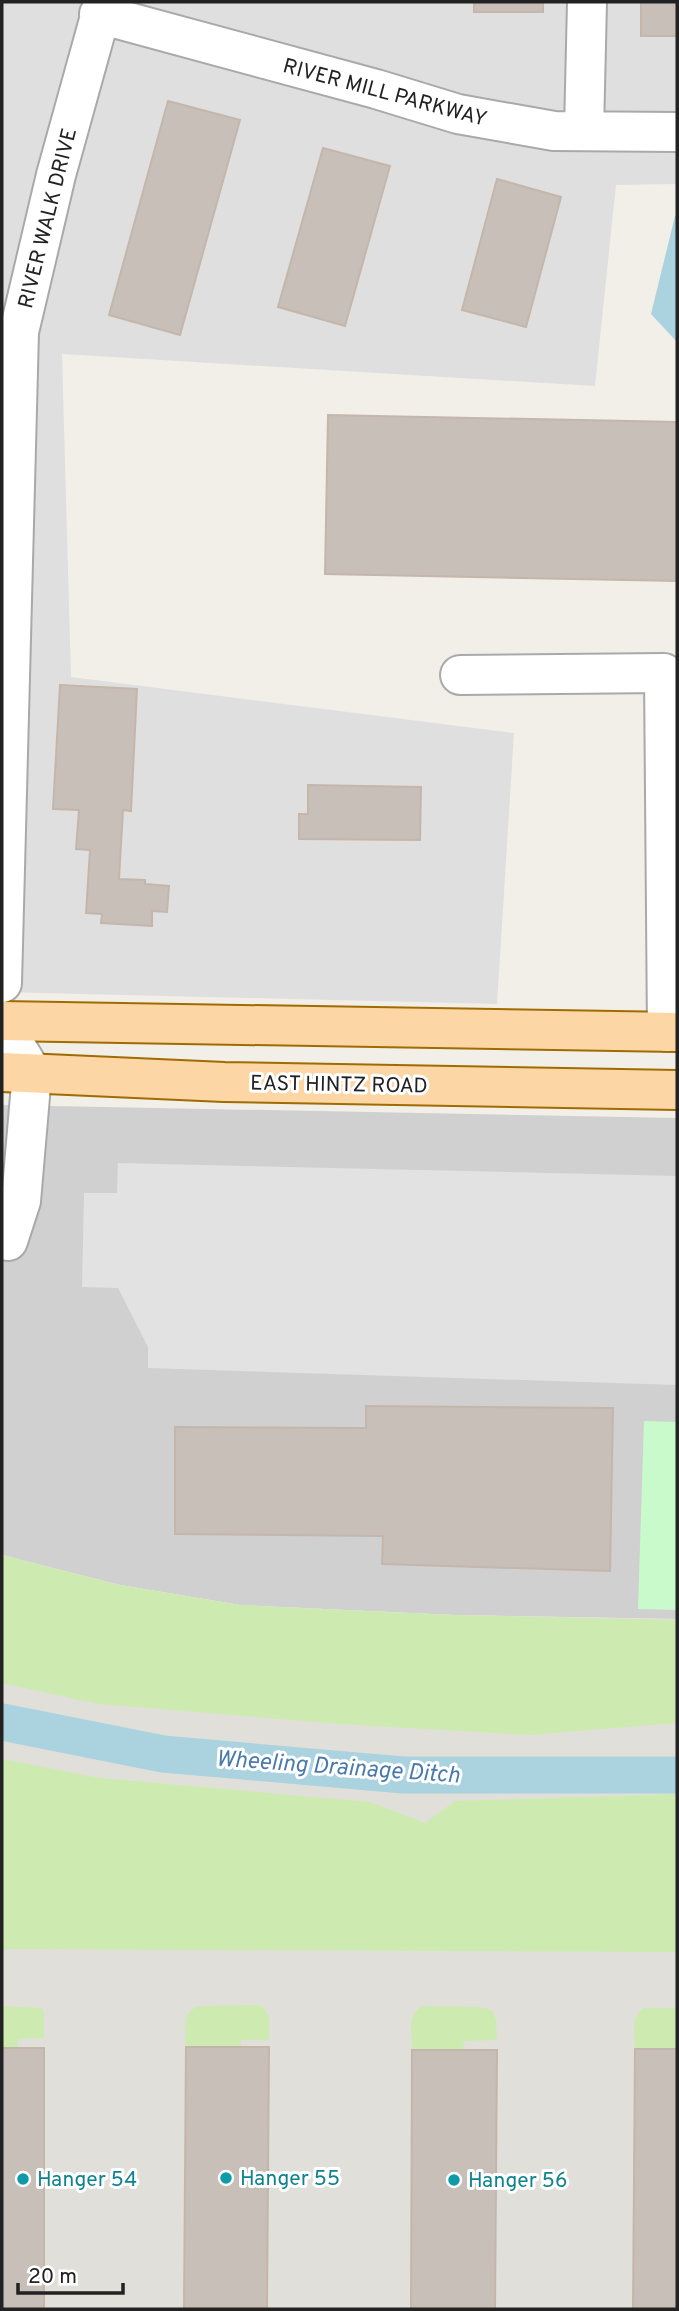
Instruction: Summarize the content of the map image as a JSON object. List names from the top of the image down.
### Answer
{
  "streets": {
    "main road": ["EAST HINTZ ROAD"],
    "street": ["RIVER MILL PARKWAY", "RIVER WALK DRIVE"]
  },
  "crossings": [
    ["RIVER MILL PARKWAY", "RIVER WALK DRIVE"]
  ],
  "water": ["Wheeling Drainage Ditch"],
  "places": ["Hanger 55", "Hanger 54", "Hanger 56"],
  "scale_bar": "20 m"
}
